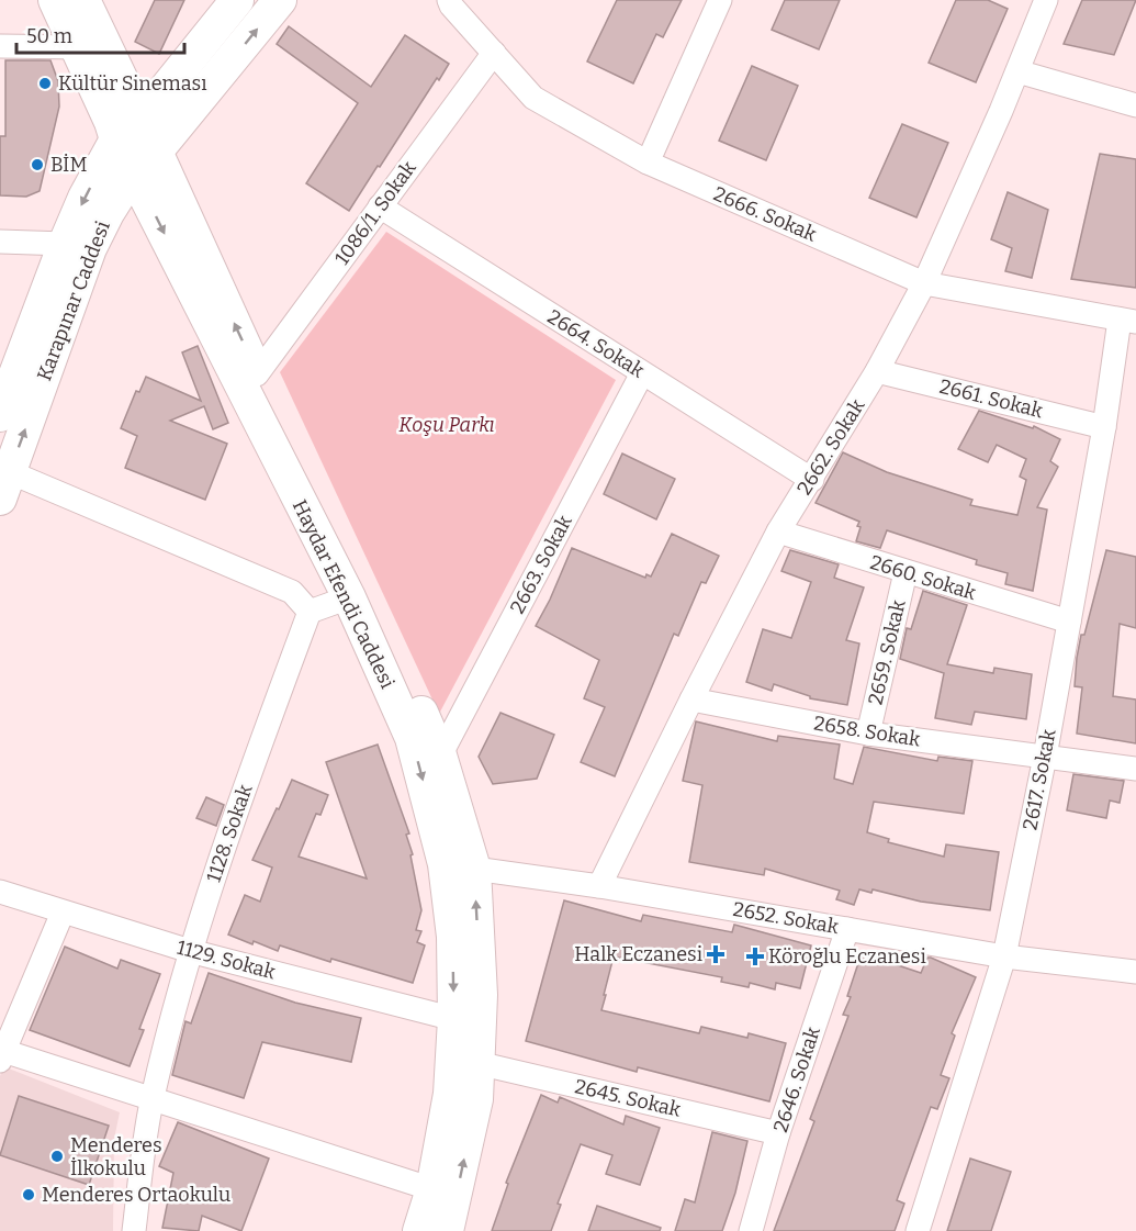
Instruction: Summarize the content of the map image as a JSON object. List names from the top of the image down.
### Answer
{
  "streets": {
    "main road": ["Karapınar Caddesi", "Haydar Efendi Caddesi"],
    "street": [
      "1086/1. Sokak",
      "2666. Sokak",
      "2664. Sokak",
      "2661. Sokak",
      "2662. Sokak",
      "2663. Sokak",
      "2660. Sokak",
      "2659. Sokak",
      "2658. Sokak",
      "2617. Sokak",
      "1128. Sokak",
      "2652. Sokak",
      "1129. Sokak",
      "2646. Sokak",
      "2645. Sokak"
    ]
  },
  "crossings": [
    ["1086/1. Sokak", "2666. Sokak"],
    ["1086/1. Sokak", "2664. Sokak"],
    ["1086/1. Sokak", "Haydar Efendi Caddesi"],
    ["2666. Sokak", "2662. Sokak"],
    ["2666. Sokak", "2617. Sokak"],
    ["Karapınar Caddesi", "Haydar Efendi Caddesi"],
    ["2664. Sokak", "2662. Sokak"],
    ["2664. Sokak", "2663. Sokak"],
    ["2661. Sokak", "2662. Sokak"],
    ["2661. Sokak", "2617. Sokak"],
    ["2662. Sokak", "2660. Sokak"],
    ["2662. Sokak", "2658. Sokak"],
    ["2662. Sokak", "2652. Sokak"],
    ["2663. Sokak", "Haydar Efendi Caddesi"],
    ["2660. Sokak", "2659. Sokak"],
    ["2660. Sokak", "2617. Sokak"],
    ["Haydar Efendi Caddesi", "2652. Sokak"],
    ["Haydar Efendi Caddesi", "1129. Sokak"],
    ["Haydar Efendi Caddesi", "2645. Sokak"],
    ["2659. Sokak", "2658. Sokak"],
    ["2658. Sokak", "2617. Sokak"],
    ["2617. Sokak", "2652. Sokak"],
    ["1128. Sokak", "1129. Sokak"],
    ["2652. Sokak", "2646. Sokak"],
    ["2646. Sokak", "2645. Sokak"]
  ],
  "parks": ["Koşu Parkı"],
  "places": {
    "other": [
      "Kültür Sineması",
      "BİM",
      "Menderes İlkokulu",
      "Menderes Ortaokulu"
    ],
    "health": ["Halk Eczanesi", "Köroğlu Eczanesi"]
  },
  "scale_bar": "50 m"
}
